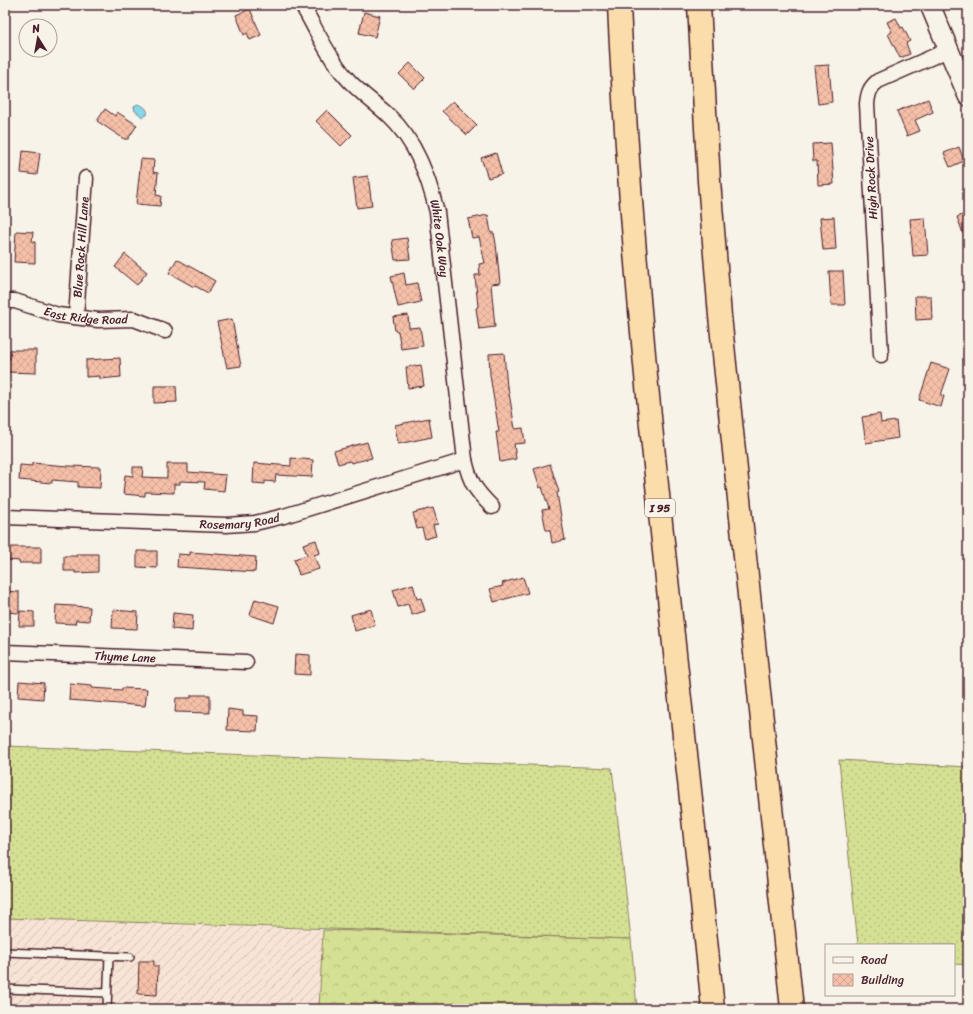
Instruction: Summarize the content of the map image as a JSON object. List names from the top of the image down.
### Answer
{
  "streets": {
    "highway": ["I 95"],
    "street": [
      "High Rock Drive",
      "White Oak Way",
      "Blue Rock Hill Lane",
      "East Ridge Road",
      "Rosemary Road",
      "Thyme Lane"
    ]
  },
  "crossings": [
    ["White Oak Way", "Rosemary Road"],
    ["Blue Rock Hill Lane", "East Ridge Road"]
  ],
  "legend": ["Road", "Building"],
  "north": "top"
}
